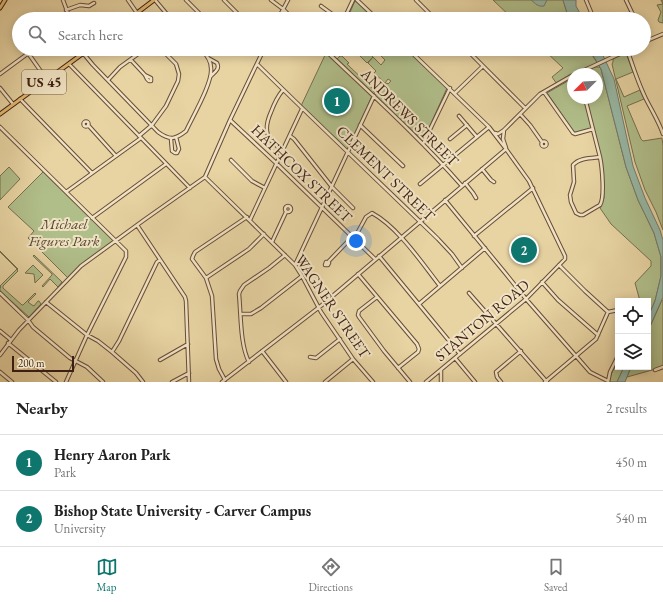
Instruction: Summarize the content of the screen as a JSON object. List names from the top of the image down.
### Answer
{
  "streets": {
    "main road": ["US 45"],
    "street": [
      "ANDREWS STREET",
      "HATHCOX STREET",
      "CLEMENT STREET",
      "WAGNER STREET",
      "STANTON ROAD"
    ]
  },
  "parks": ["Michael Figures Park"],
  "scale_bar": "200 m",
  "north": "bottom left",
  "page": {
    "search": "Search here",
    "pins": ["1", "2"],
    "scale": "200 m",
    "heading": ["Nearby", "2 results"],
    "list": [
      {
        "mark": "1",
        "name": "Henry Aaron Park",
        "note": "Park",
        "value": "450 m"
      },
      {
        "mark": "2",
        "name": "Bishop State University - Carver Campus",
        "note": "University",
        "value": "540 m"
      }
    ],
    "nav": ["Map", "Directions", "Saved"]
  }
}
